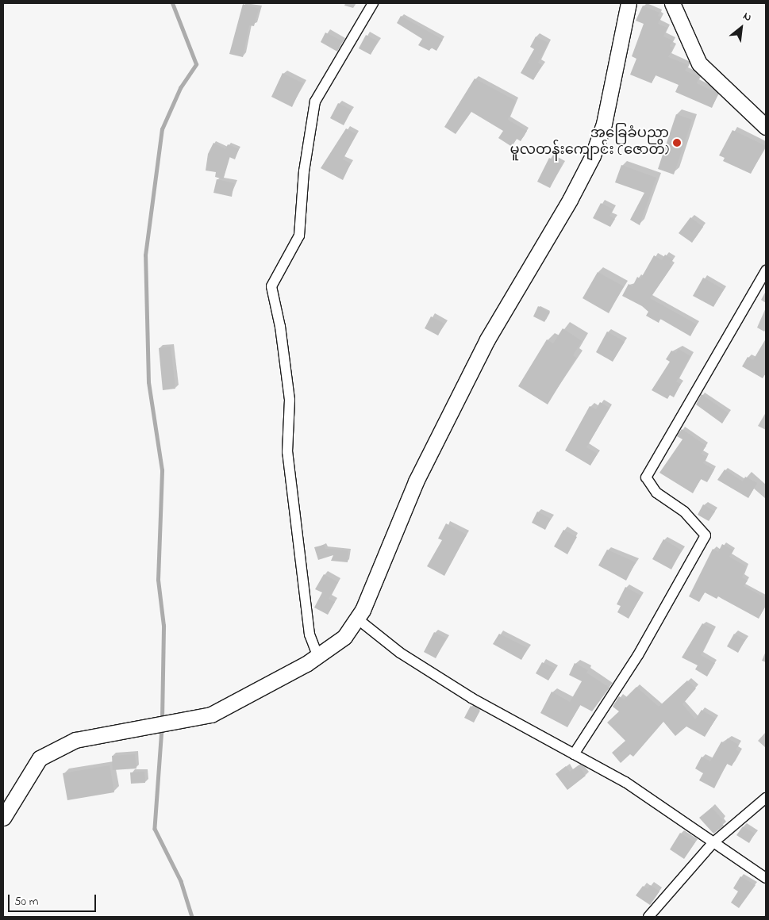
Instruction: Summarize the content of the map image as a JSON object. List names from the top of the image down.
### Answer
{
  "places": ["အခြေခံပညာ မူလတန်းကျောင်း (ဇောတိ)"],
  "scale_bar": "50 m",
  "north": "top right"
}
